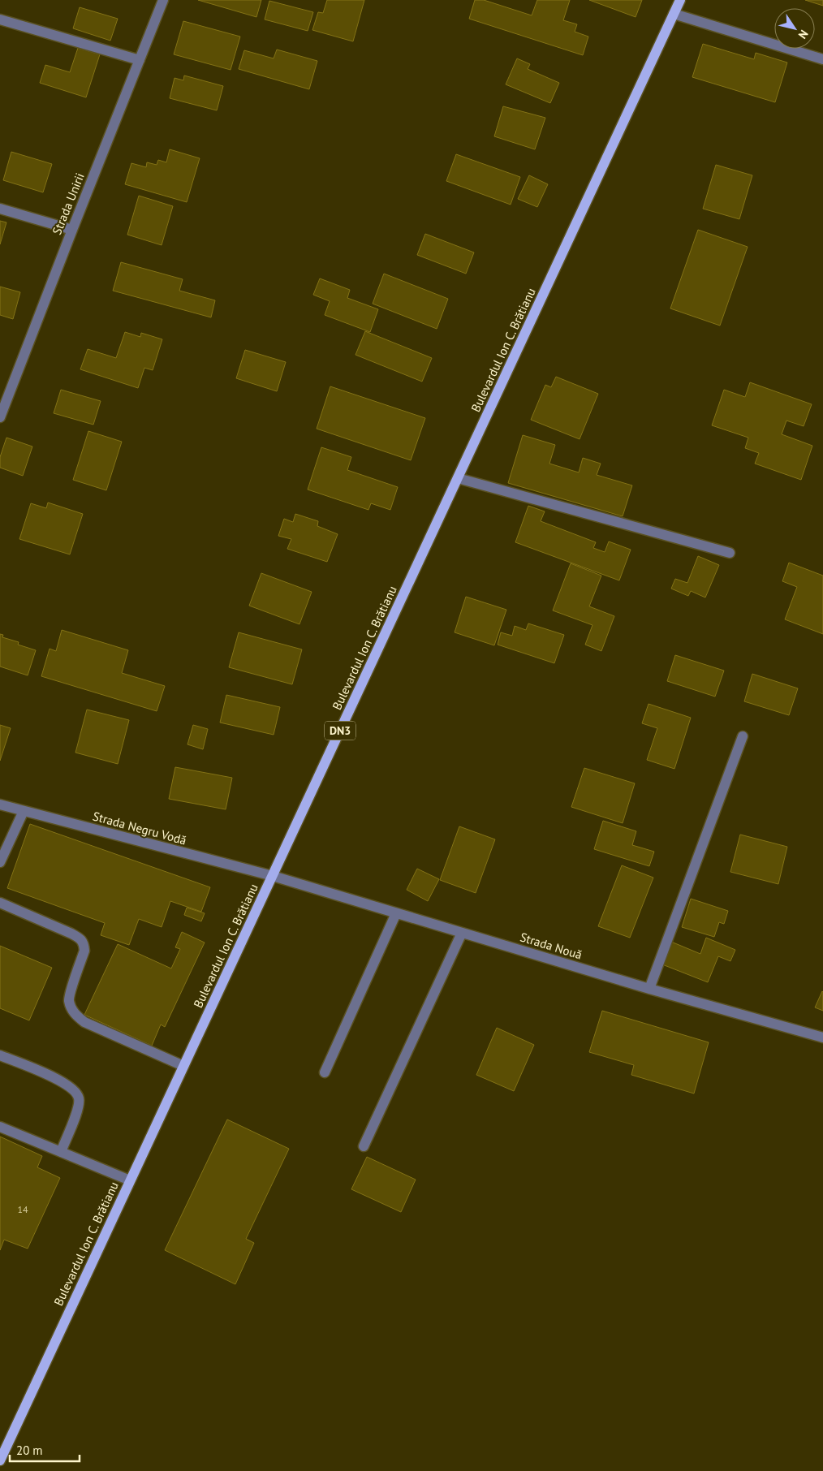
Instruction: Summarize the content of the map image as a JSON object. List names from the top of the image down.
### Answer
{
  "streets": {
    "main road": ["Bulevardul Ion C. Brătianu", "DN3"],
    "street": ["Strada Unirii", "Strada Negru Vodă", "Strada Nouă"]
  },
  "crossings": [
    ["Bulevardul Ion C. Brătianu", "Strada Negru Vodă"],
    ["Bulevardul Ion C. Brătianu", "Strada Nouă"],
    ["Strada Negru Vodă", "Strada Nouă"]
  ],
  "house_numbers": ["14"],
  "scale_bar": "20 m",
  "north": "bottom right"
}
